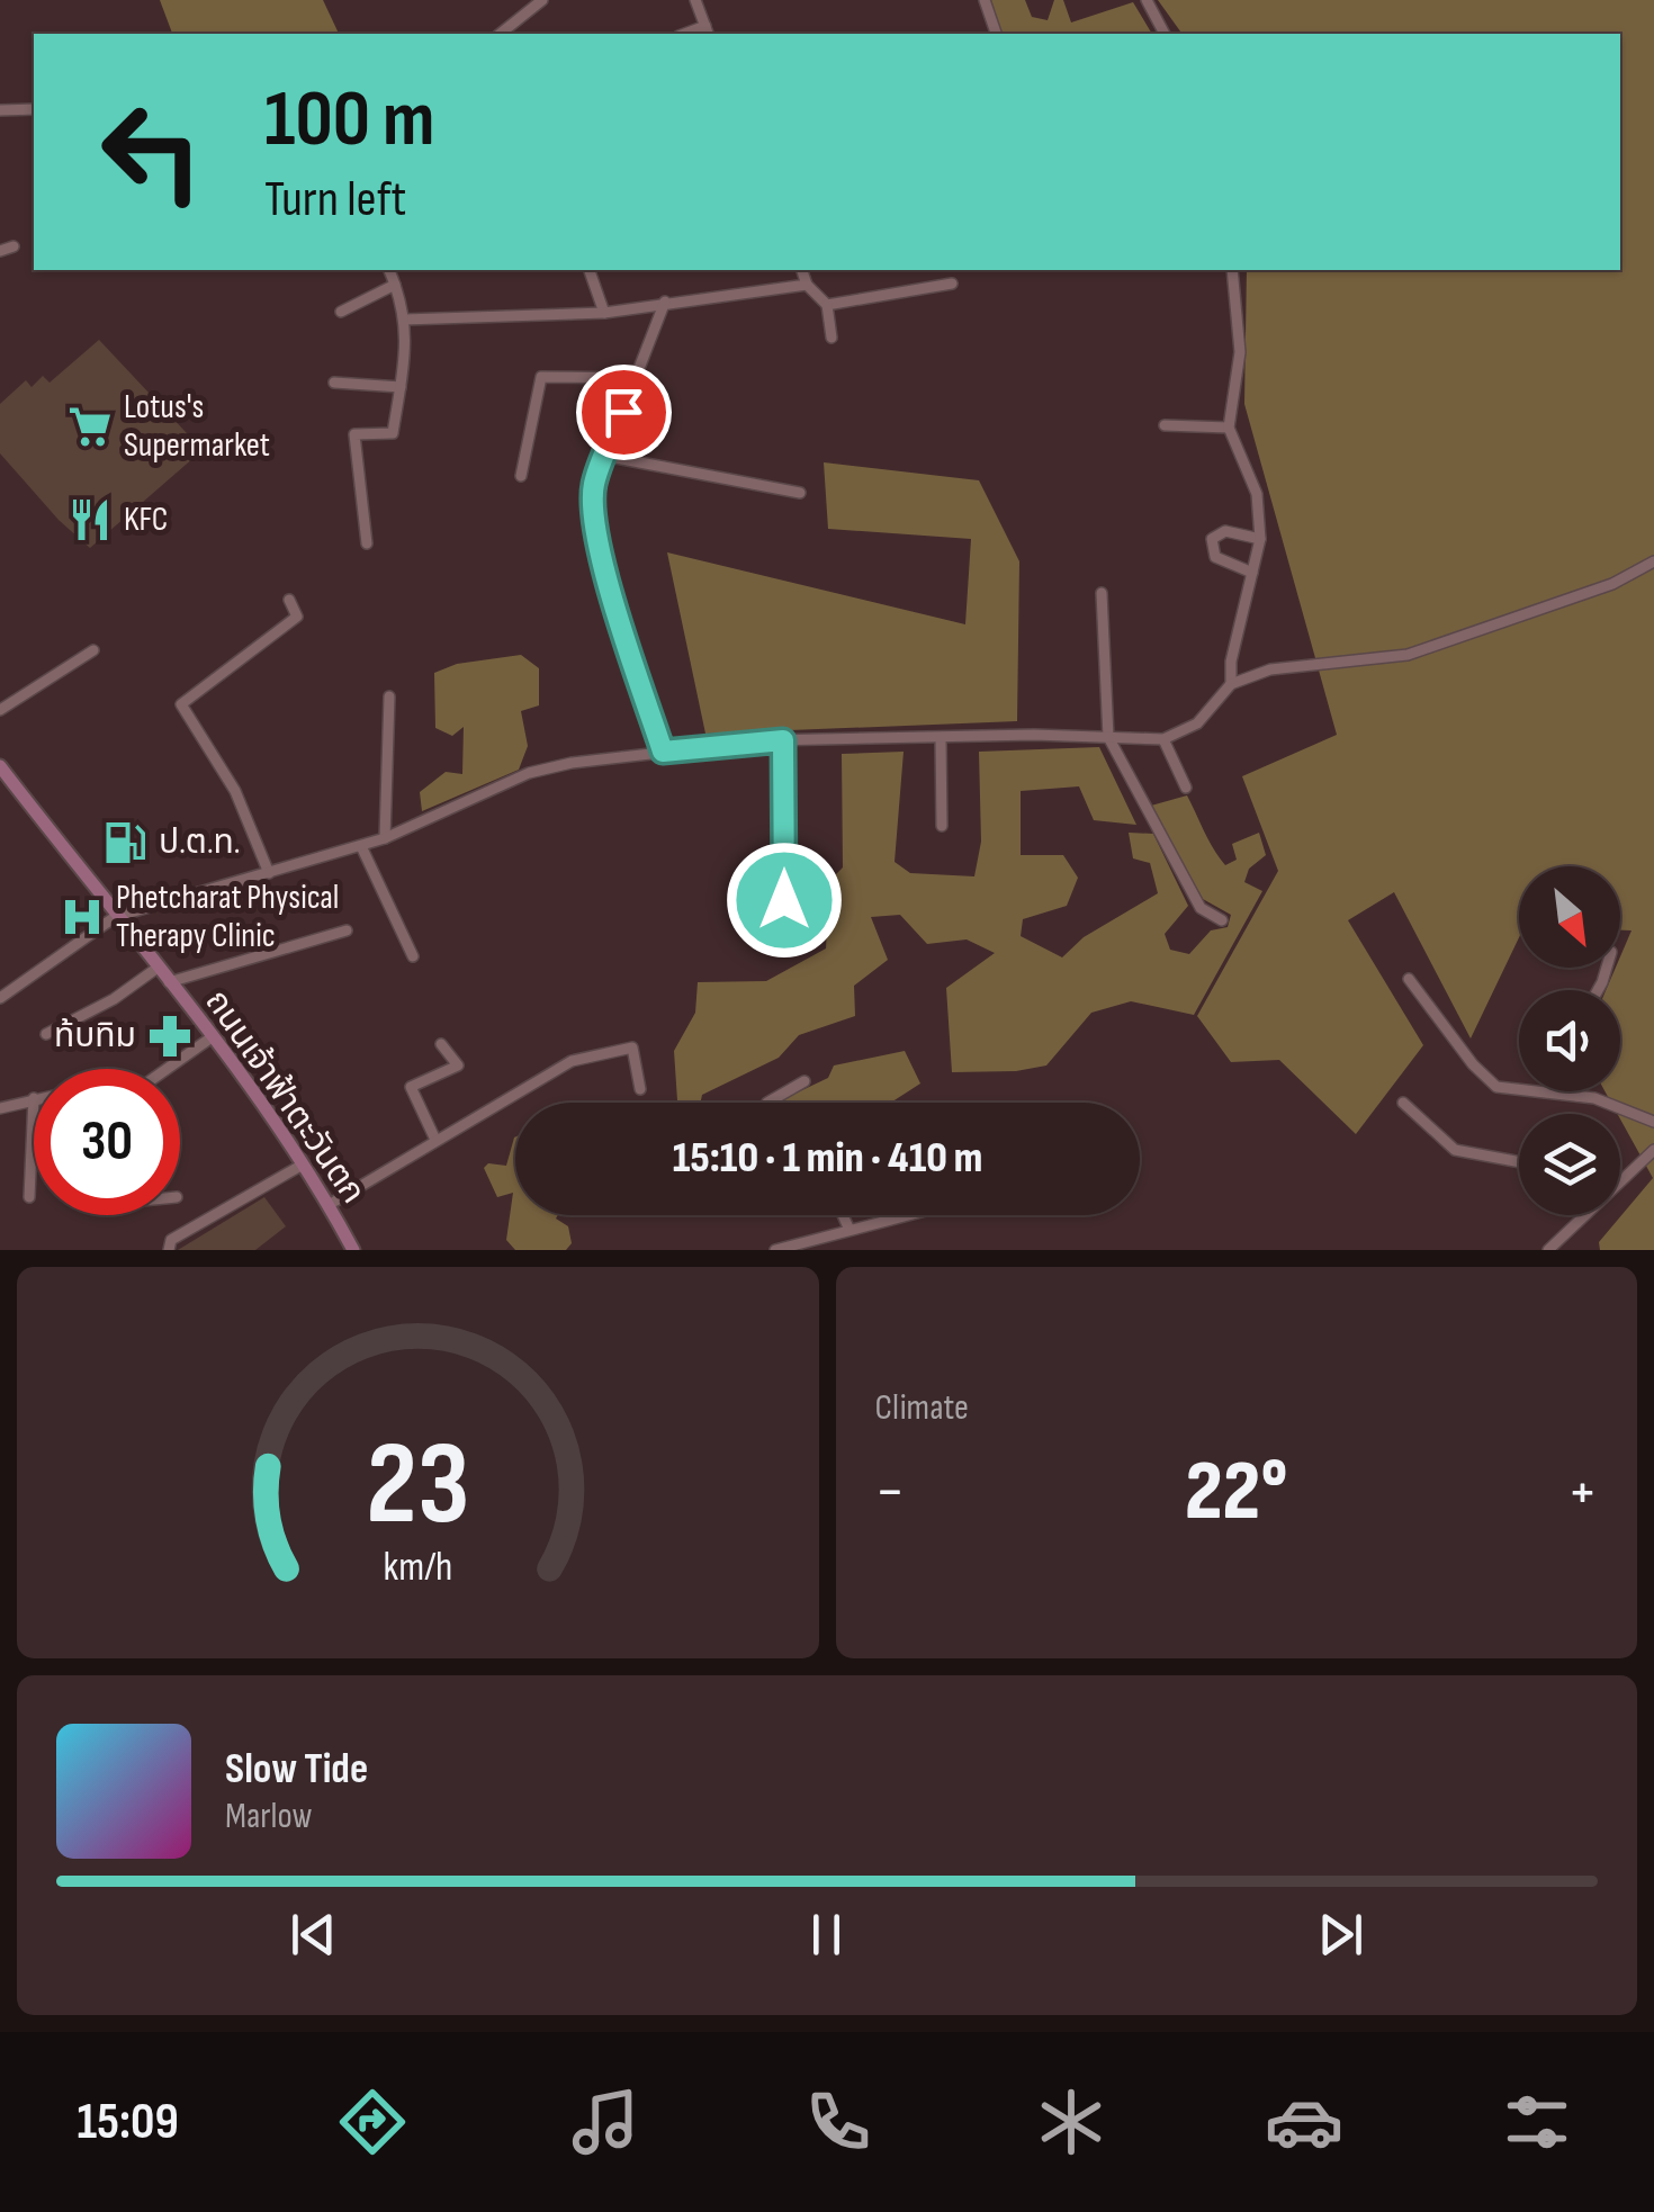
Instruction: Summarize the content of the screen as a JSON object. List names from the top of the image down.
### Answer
{
  "streets": {
    "main road": ["ถนนเจ้าฟ้าตะวันตก"]
  },
  "places": {
    "supermarket": ["Lotus's Supermarket"],
    "restaurant": ["KFC"],
    "fuel station": ["ป.ต.ท."],
    "hospital": ["Phetcharat Physical Therapy Clinic"],
    "pharmacy": ["ท้บทิม"]
  },
  "north": "bottom right",
  "page": {
    "turn": ["100 m", "Turn left"],
    "limit": "30",
    "trip": "15:10 · 1 min · 410 m",
    "tile": "Climate",
    "heat": ["−", "22°", "+"],
    "song": ["Slow Tide", "Marlow"],
    "tabs": "15:09",
    "gauge": ["23", "km/h"]
  }
}
